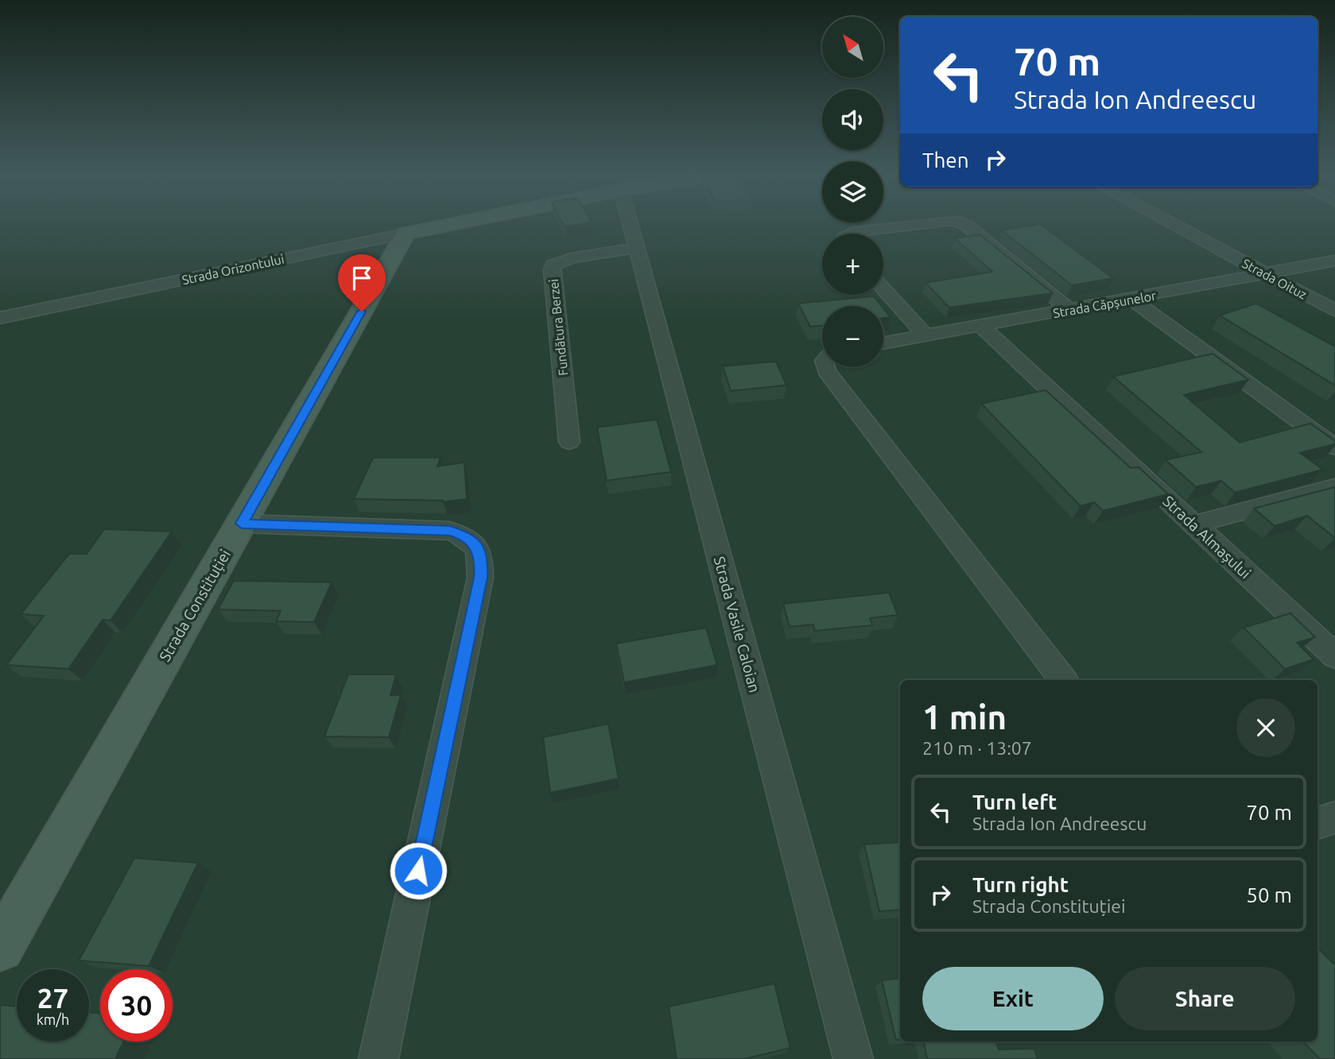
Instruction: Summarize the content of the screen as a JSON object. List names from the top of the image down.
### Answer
{
  "streets": {
    "street": [
      "Strada Orizontului",
      "Strada Oituz",
      "Strada Căpșunelor",
      "Fundătura Berzei",
      "Strada Almașului",
      "Strada Constituției",
      "Strada Vasile Caloian"
    ]
  },
  "crossings": [
    ["Strada Orizontului", "Strada Constituției"],
    ["Strada Oituz", "Strada Căpșunelor"],
    ["Strada Căpșunelor", "Strada Almașului"],
    ["Fundătura Berzei", "Strada Vasile Caloian"]
  ],
  "north": "top left",
  "page": {
    "map_buttons": ["+", "−"],
    "turn": ["70 m", "Strada Ion Andreescu"],
    "then": "Then",
    "heading": ["1 min", "210 m · 13:07"],
    "list": [
      {
        "name": "Turn left",
        "note": "Strada Ion Andreescu",
        "value": "70 m"
      },
      {
        "name": "Turn right",
        "note": "Strada Constituției",
        "value": "50 m"
      }
    ],
    "buttons": ["Exit", "Share"],
    "speed": "27 km/h",
    "limit": "30"
  }
}
